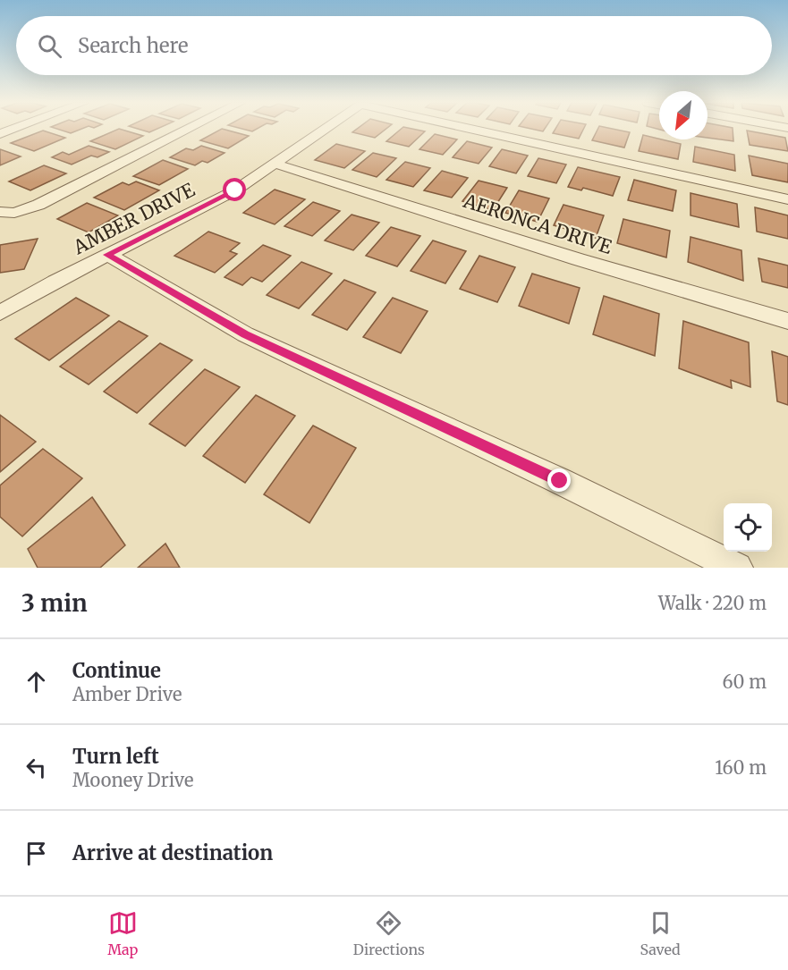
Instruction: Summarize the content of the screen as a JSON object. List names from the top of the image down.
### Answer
{
  "streets": {
    "street": ["AMBER DRIVE", "AERONCA DRIVE"]
  },
  "crossings": [
    ["AMBER DRIVE", "AERONCA DRIVE"]
  ],
  "north": "bottom left",
  "page": {
    "search": "Search here",
    "heading": ["3 min", "Walk · 220 m"],
    "list": [
      ["Continue", "Amber Drive", "60 m"],
      ["Turn left", "Mooney Drive", "160 m"],
      "Arrive at destination"
    ],
    "nav": ["Map", "Directions", "Saved"]
  }
}
